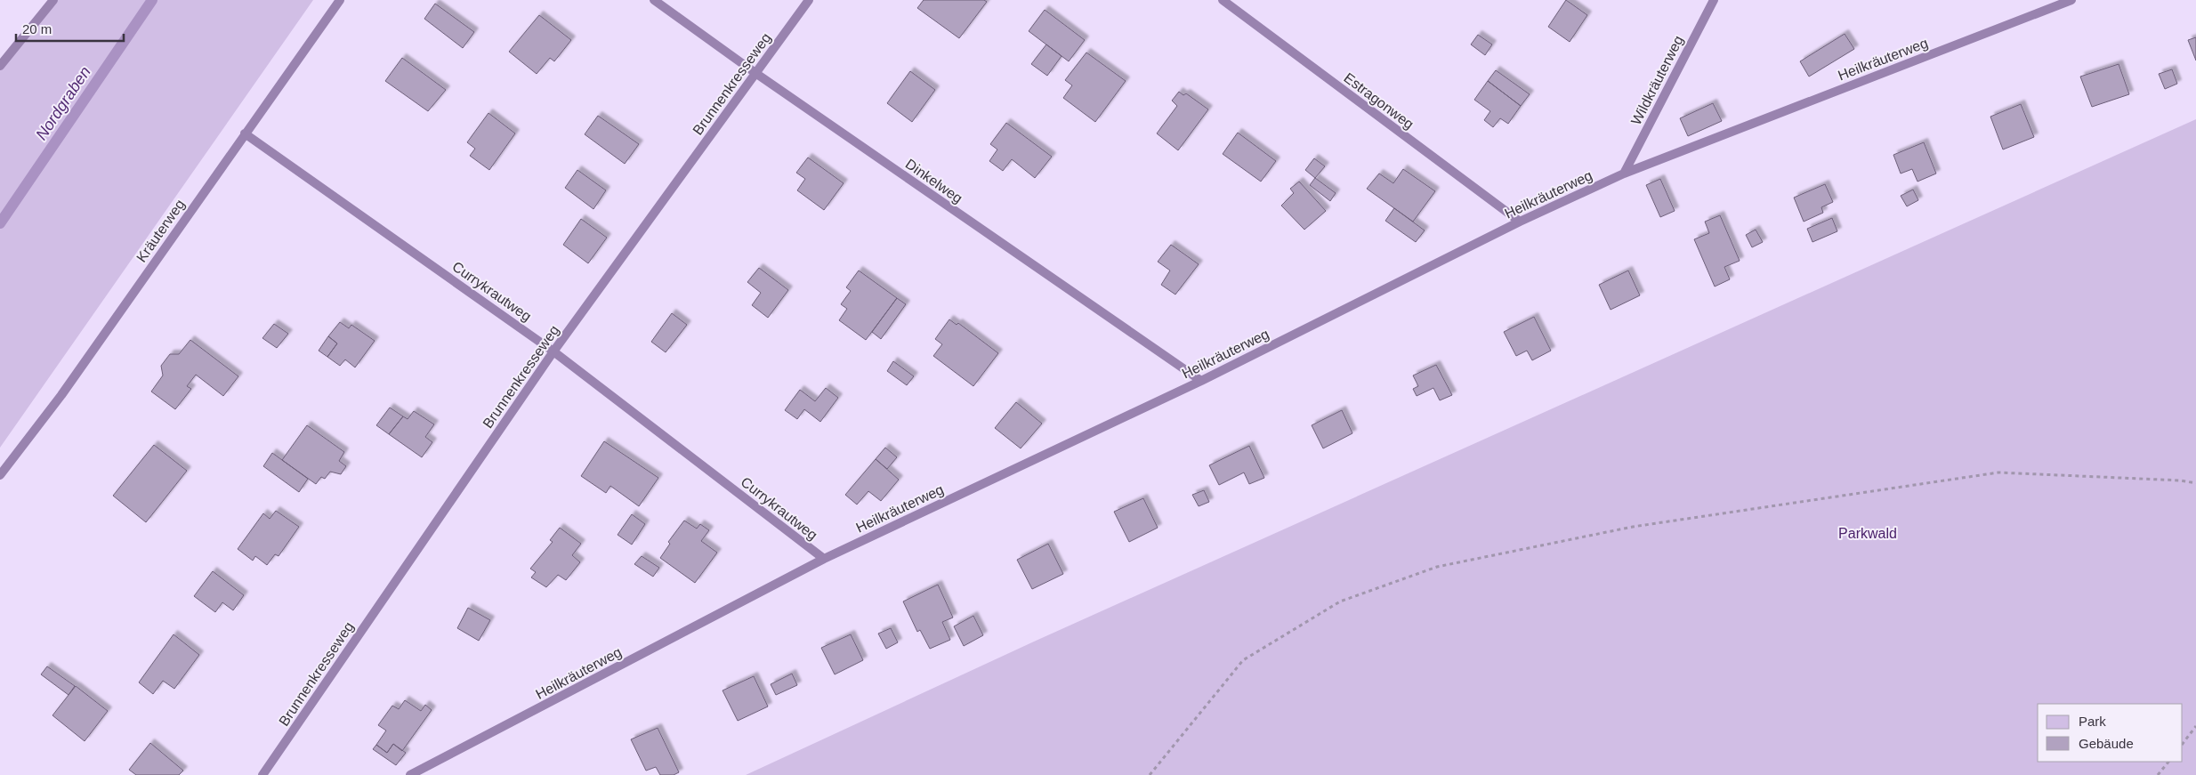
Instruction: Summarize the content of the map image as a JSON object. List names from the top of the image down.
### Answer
{
  "streets": {
    "lane": [
      "Heilkräuterweg",
      "Wildkräuterweg",
      "Brunnenkresseweg",
      "Estragonweg",
      "Dinkelweg",
      "Kräuterweg",
      "Currykrautweg"
    ]
  },
  "crossings": [
    ["Heilkräuterweg", "Wildkräuterweg"],
    ["Heilkräuterweg", "Estragonweg"],
    ["Heilkräuterweg", "Dinkelweg"],
    ["Heilkräuterweg", "Currykrautweg"],
    ["Brunnenkresseweg", "Dinkelweg"],
    ["Brunnenkresseweg", "Currykrautweg"],
    ["Kräuterweg", "Currykrautweg"]
  ],
  "water": ["Nordgraben"],
  "parks": ["Parkwald"],
  "legend": ["Park", "Gebäude"],
  "scale_bar": "20 m"
}
